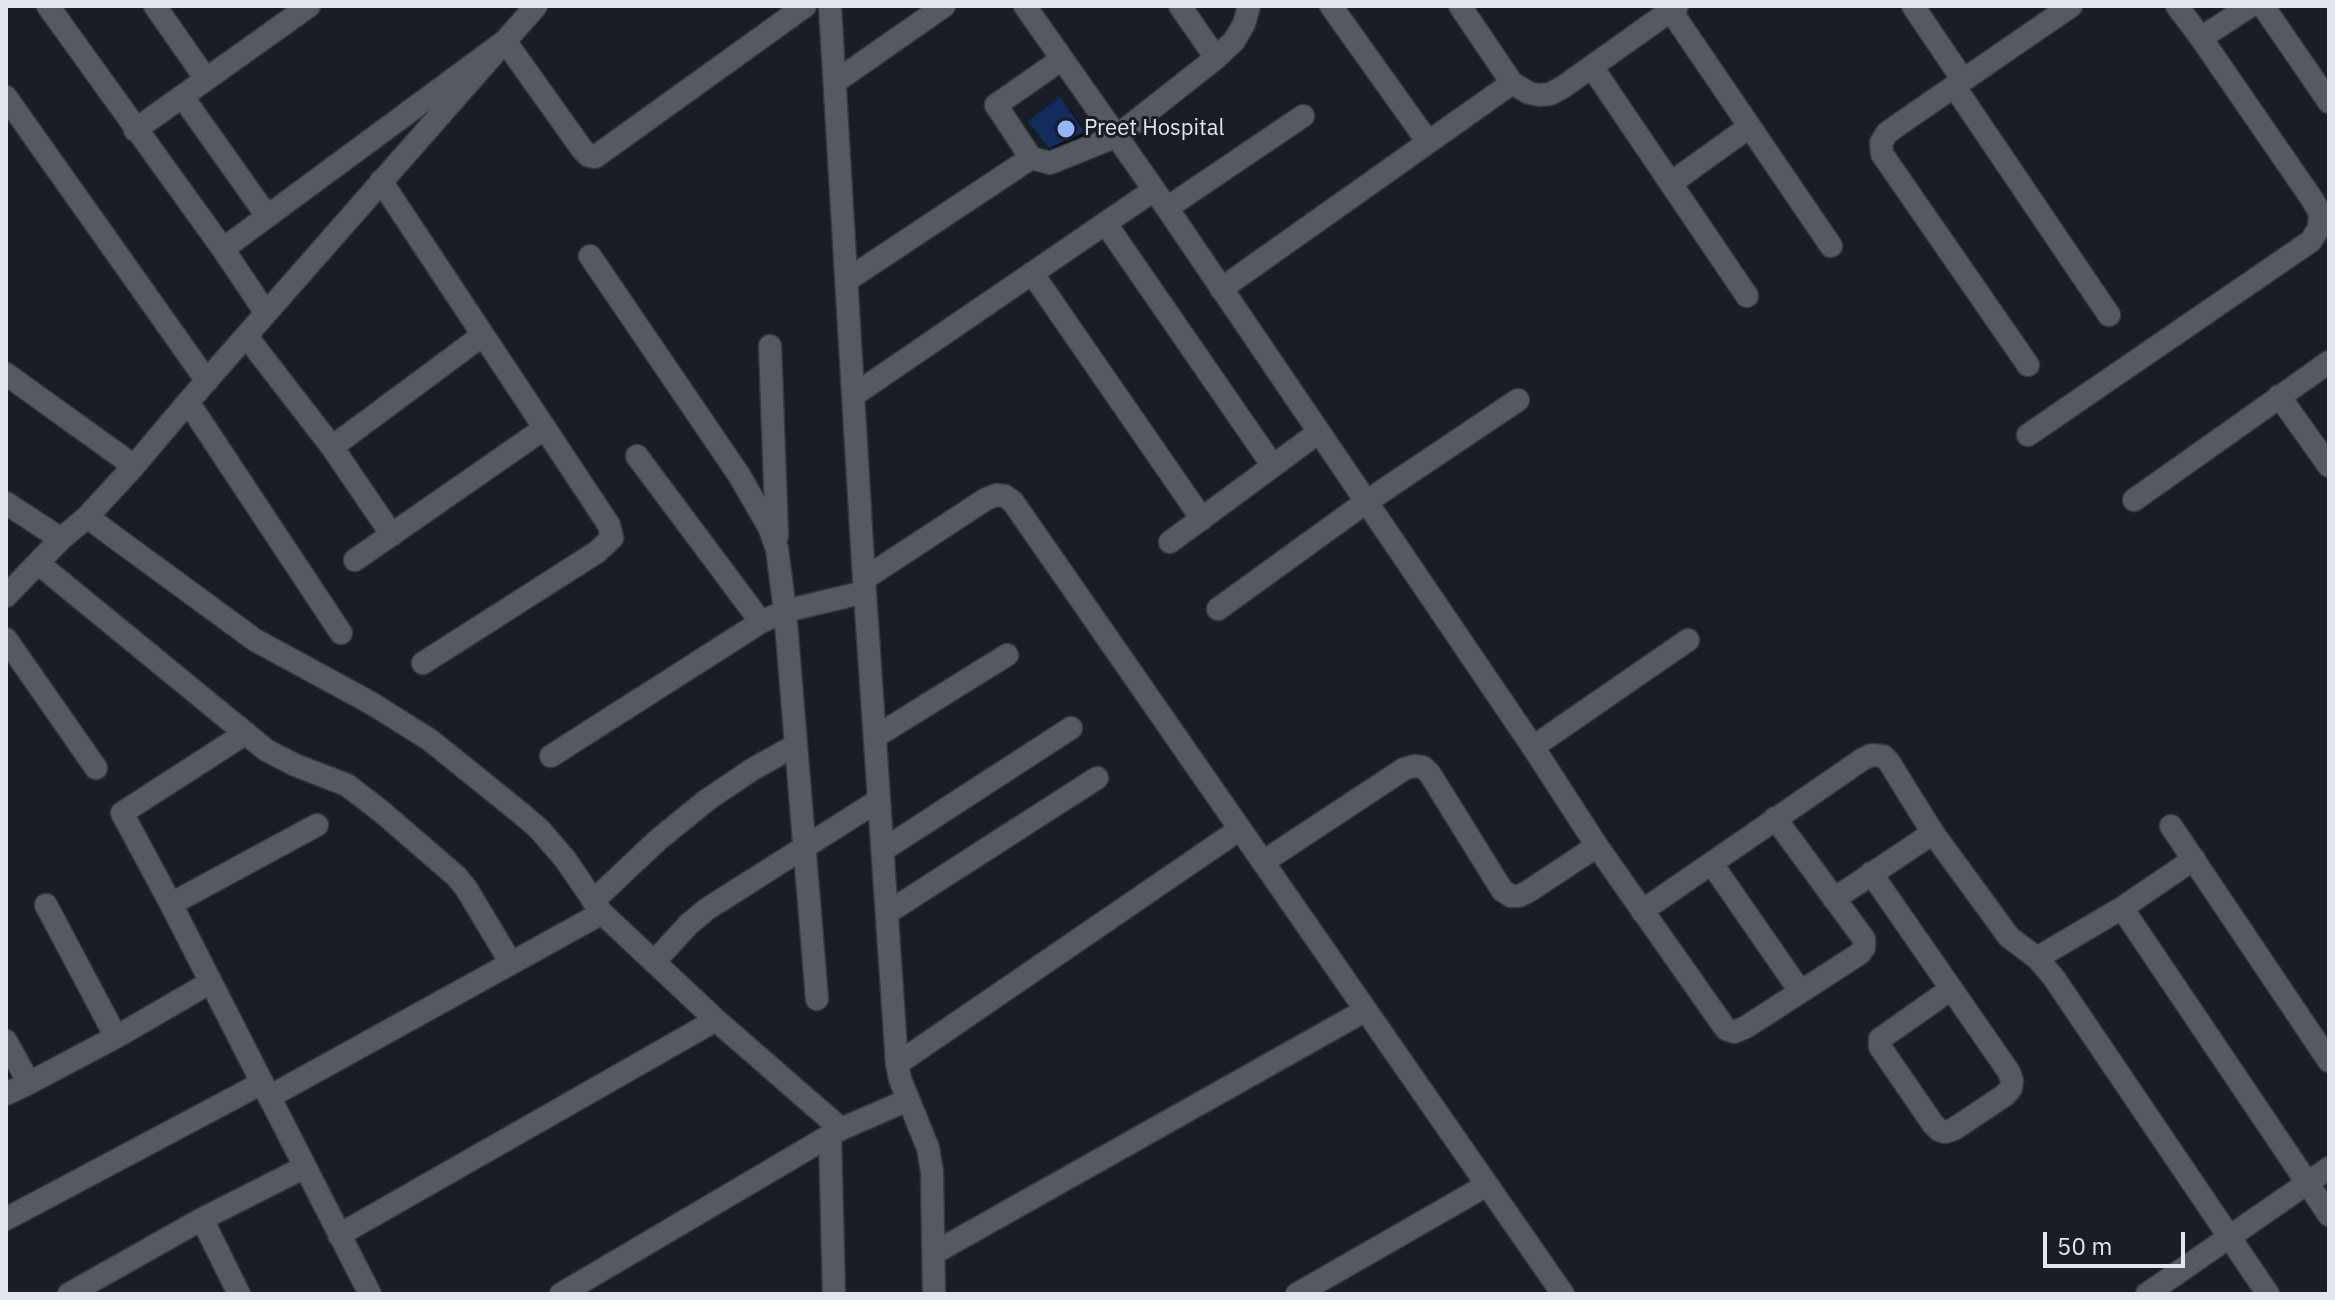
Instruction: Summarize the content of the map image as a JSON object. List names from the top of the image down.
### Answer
{
  "places": ["Preet Hospital"],
  "scale_bar": "50 m"
}
